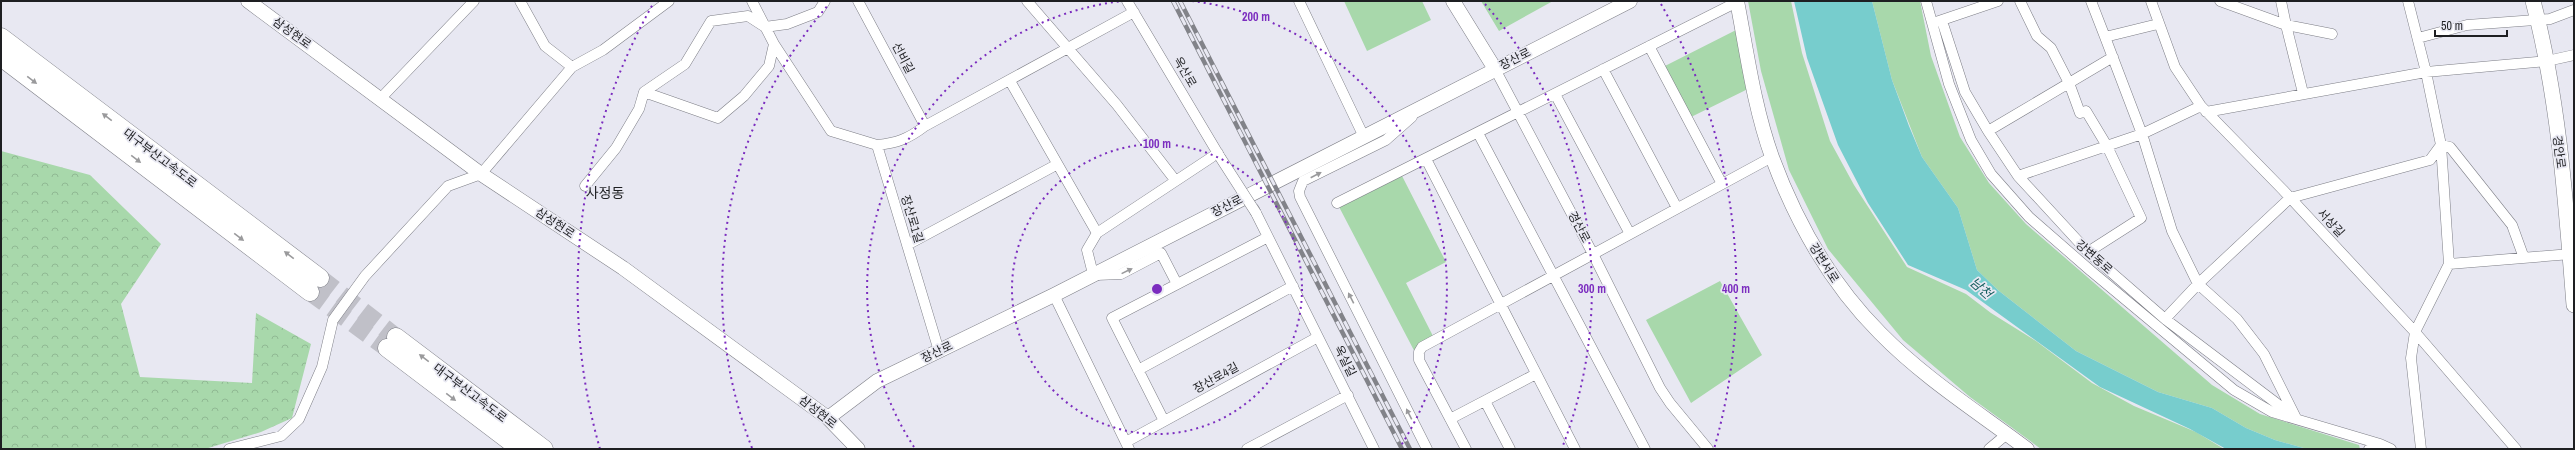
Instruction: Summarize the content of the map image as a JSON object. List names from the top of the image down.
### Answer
{
  "streets": {
    "highway": ["대구부산고속도로"],
    "main road": ["경안로"],
    "street": [
      "삼성현로",
      "선비길",
      "장산로",
      "옥산로",
      "장산로1길",
      "서상길",
      "경산로",
      "강변동로",
      "강변서로",
      "옥실길",
      "장산로4길"
    ]
  },
  "crossings": [
    ["삼성현로", "장산로"],
    ["장산로", "장산로1길"],
    ["장산로", "경산로"],
    ["장산로", "장산로4길"],
    ["옥산로", "옥실길"],
    ["옥실길", "장산로4길"]
  ],
  "districts": ["사정동"],
  "water": ["남천"],
  "scale_bar": "50 m",
  "rings": [
    "200 m",
    "100 m",
    "300 m",
    "400 m"
  ]
}
